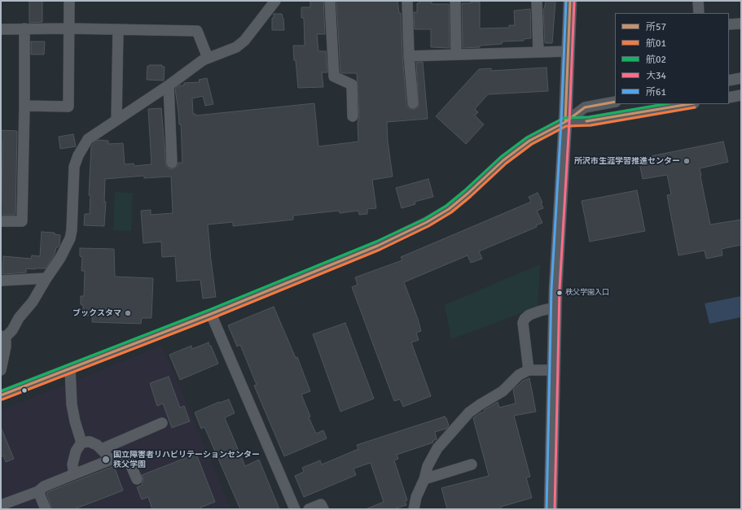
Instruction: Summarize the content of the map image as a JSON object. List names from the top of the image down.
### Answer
{
  "places": [
    "所沢市生涯学習推進センター",
    "秩父学園入口",
    "ブックスタマ",
    "国立障害者リハビリテーションセンター 秩父学園"
  ],
  "lines": [
    "transit line 所57",
    "transit line 大34",
    "transit line 所61",
    "transit line 航02",
    "transit line 航01"
  ],
  "legend": [
    "所57",
    "航01",
    "航02",
    "大34",
    "所61"
  ]
}
